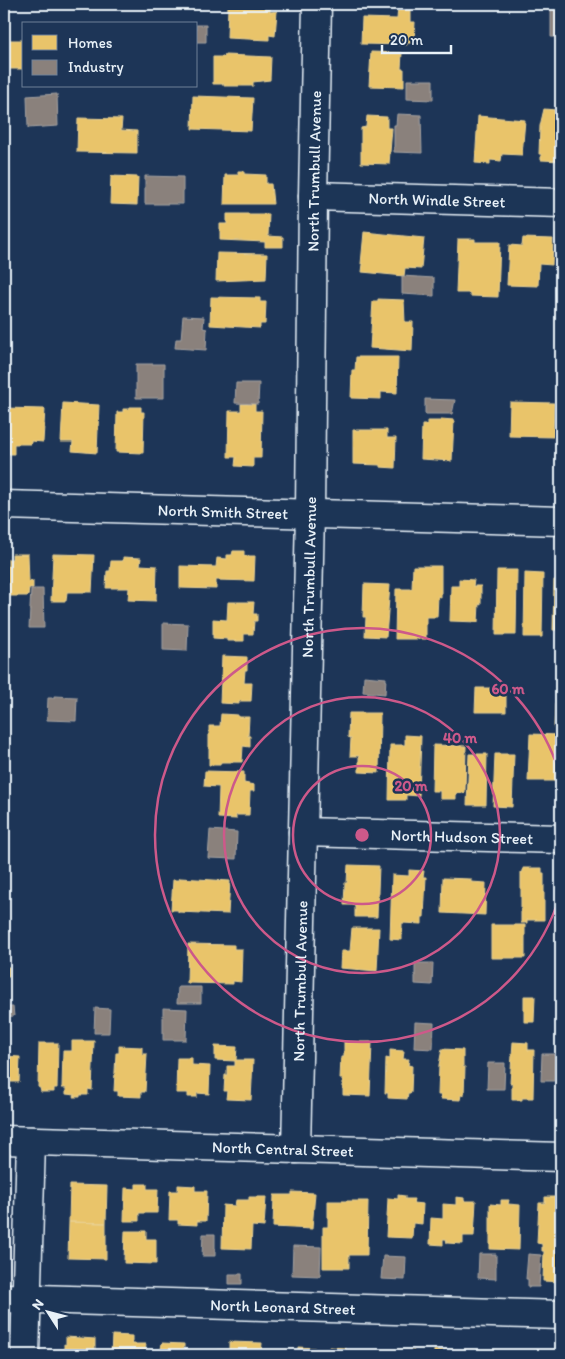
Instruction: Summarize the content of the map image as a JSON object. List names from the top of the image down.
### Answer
{
  "streets": {
    "street": [
      "North Trumbull Avenue",
      "North Windle Street",
      "North Smith Street",
      "North Hudson Street",
      "North Central Street",
      "North Leonard Street"
    ]
  },
  "crossings": [
    ["North Trumbull Avenue", "North Windle Street"],
    ["North Trumbull Avenue", "North Smith Street"],
    ["North Trumbull Avenue", "North Hudson Street"],
    ["North Trumbull Avenue", "North Central Street"]
  ],
  "legend": ["Homes", "Industry"],
  "scale_bar": "20 m",
  "north": "top left",
  "rings": ["60 m", "40 m", "20 m"]
}
